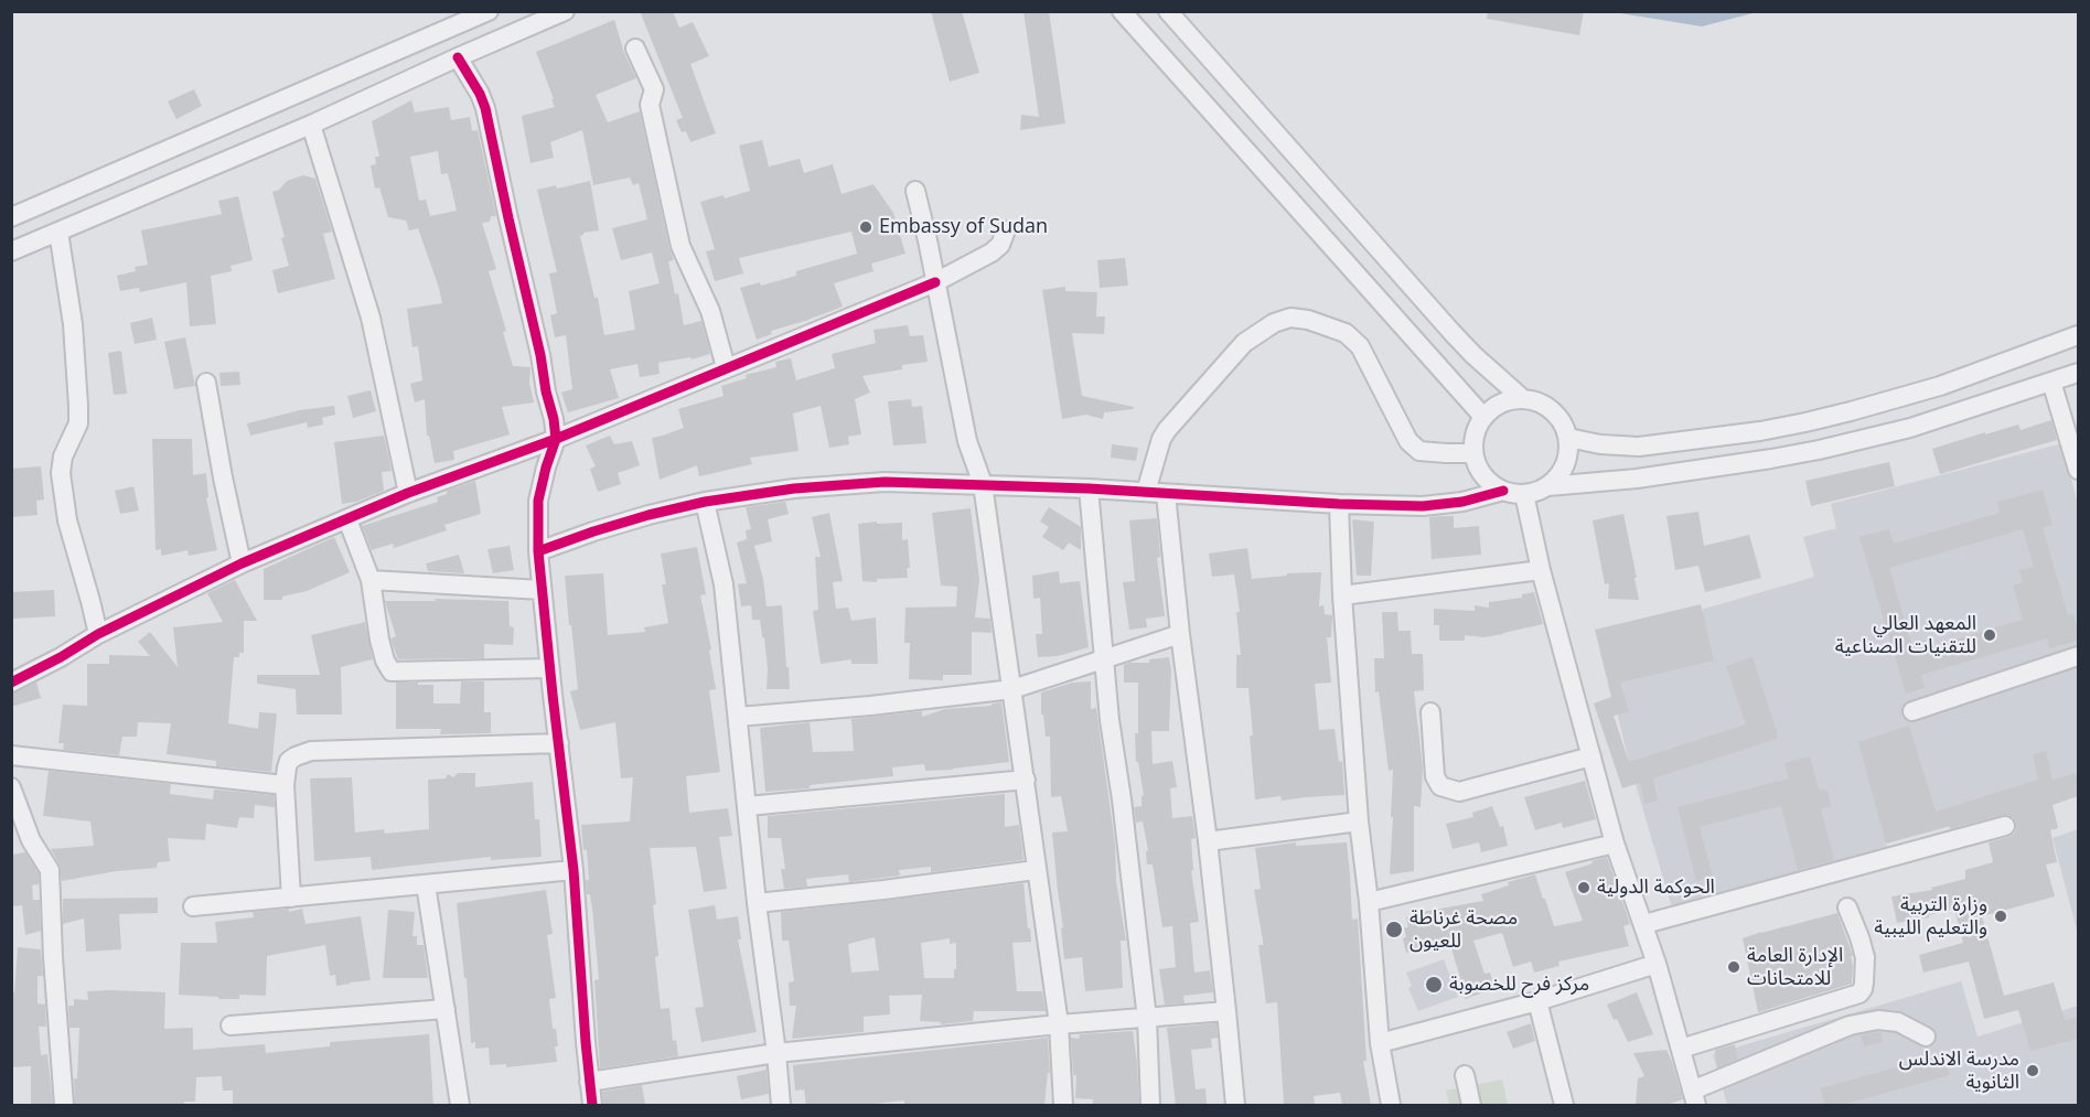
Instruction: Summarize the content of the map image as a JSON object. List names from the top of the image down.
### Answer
{
  "places": [
    "Embassy of Sudan",
    "المعهد العالي للتقنيات الصناعية",
    "الحوكمة الدولية",
    "وزارة التربية والتعليم الليبية",
    "مصحة غرناطة للعيون",
    "الإدارة العامة للامتحانات",
    "مركز فرح للخصوبة",
    "مدرسة الاندلس الثانوية"
  ]
}
